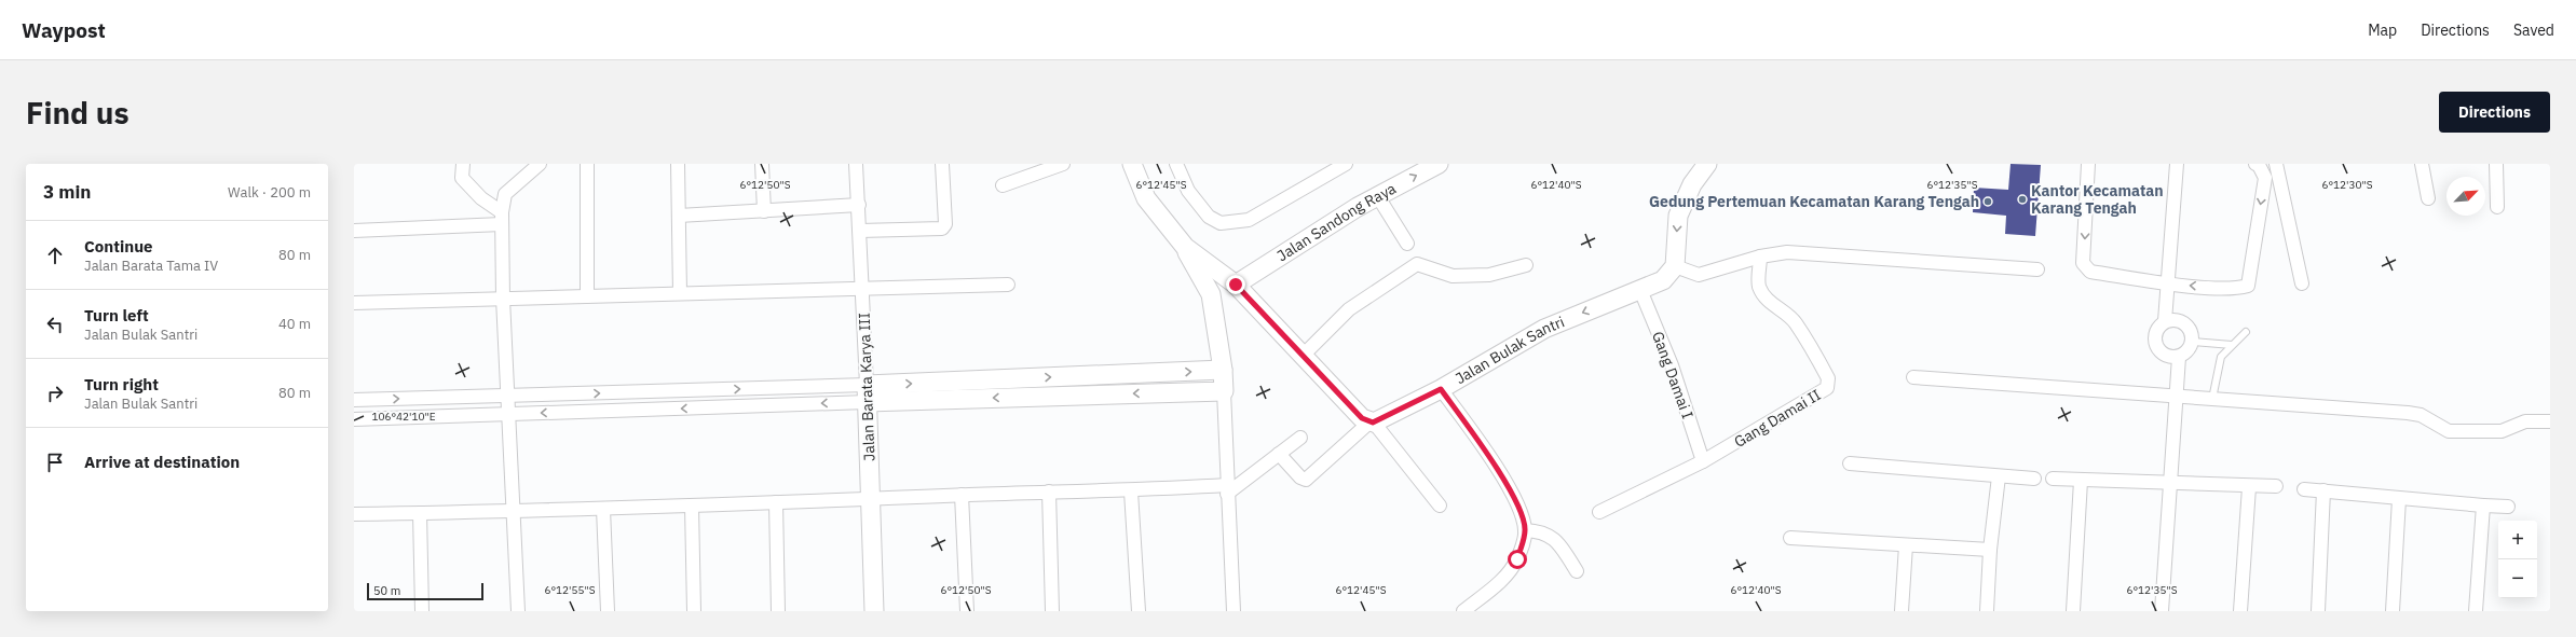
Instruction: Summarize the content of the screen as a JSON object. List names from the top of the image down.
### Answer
{
  "streets": {
    "street": [
      "Jalan Sandong Raya",
      "Jalan Bulak Santri",
      "Gang Damai I",
      "Jalan Barata Karya III",
      "Gang Damai II"
    ]
  },
  "crossings": [
    ["Jalan Bulak Santri", "Gang Damai I"],
    ["Gang Damai I", "Gang Damai II"]
  ],
  "places": ["Kantor Kecamatan Karang Tengah", "Gedung Pertemuan Kecamatan Karang Tengah"],
  "scale_bar": "50 m",
  "north": "top right",
  "page": {
    "header": "Waypost",
    "nav": ["Map", "Directions", "Saved"],
    "buttons": "Directions",
    "title": "Find us",
    "heading": ["3 min", "Walk · 200 m"],
    "list": [
      ["Continue", "Jalan Barata Tama IV", "80 m"],
      ["Turn left", "Jalan Bulak Santri", "40 m"],
      ["Turn right", "Jalan Bulak Santri", "80 m"],
      "Arrive at destination"
    ],
    "map_buttons": ["+", "−"],
    "scale": "50 m"
  },
  "coordinates": [
    "6°12'50\"S",
    "6°12'45\"S",
    "6°12'40\"S",
    "6°12'35\"S",
    "6°12'30\"S",
    "106°42'10\"E",
    "6°12'55\"S"
  ]
}
